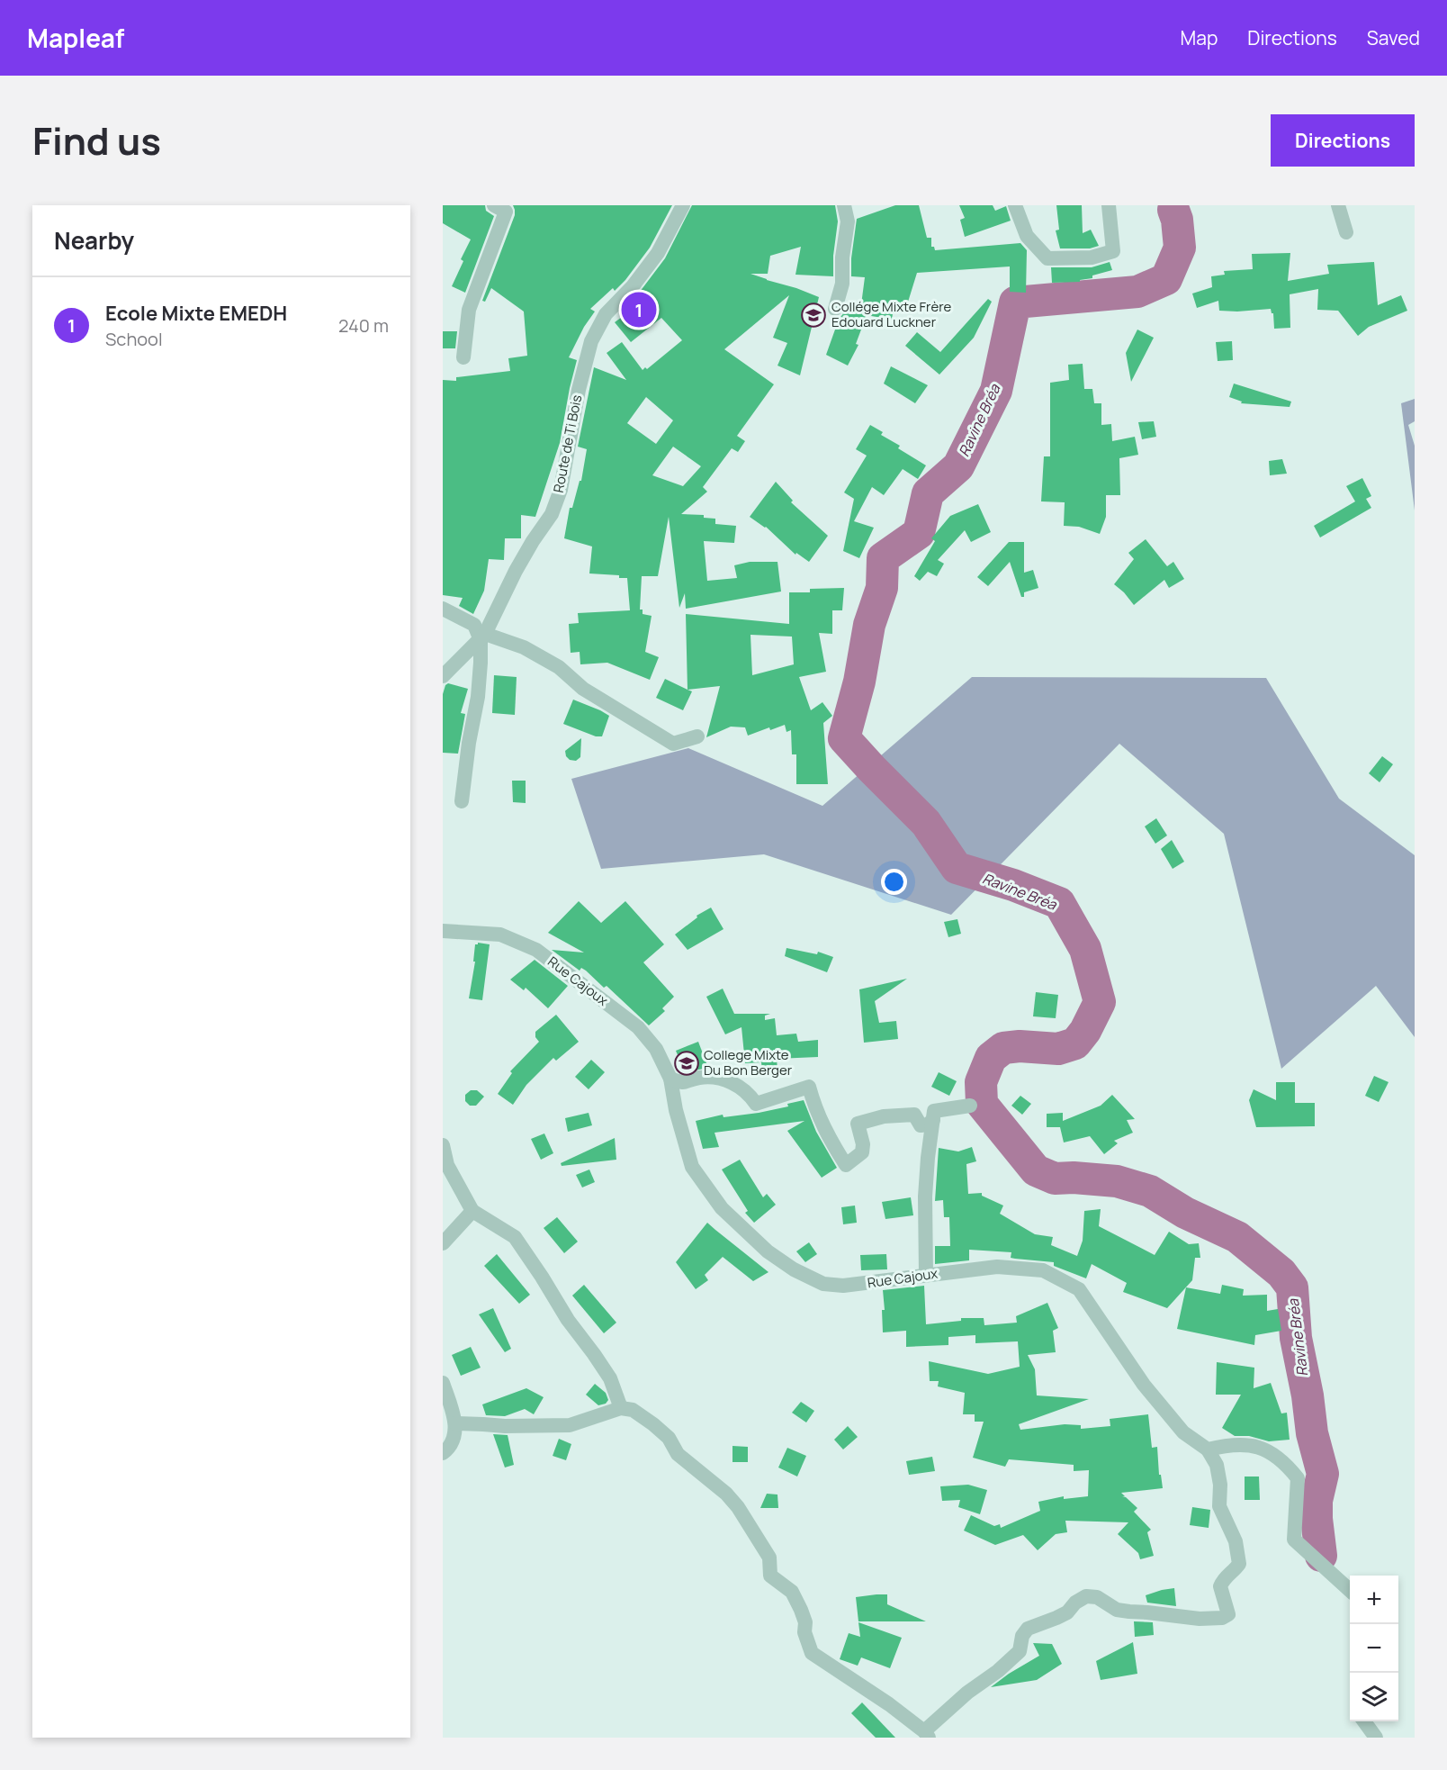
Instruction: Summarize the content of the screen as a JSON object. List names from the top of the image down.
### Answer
{
  "streets": {
    "street": ["Route de Ti Bois", "Rue Cajoux"]
  },
  "water": ["Ravine Bréa"],
  "places": {
    "school or university": ["Collége Mixte Frère Edouard Luckner", "College Mixte Du Bon Berger"]
  },
  "page": {
    "header": "Mapleaf",
    "nav": ["Map", "Directions", "Saved"],
    "title": "Find us",
    "buttons": "Directions",
    "heading": "Nearby",
    "list": [
      {
        "mark": "1",
        "name": "Ecole Mixte EMEDH",
        "note": "School",
        "value": "240 m"
      }
    ],
    "pins": "1",
    "map_buttons": ["+", "−"]
  }
}
